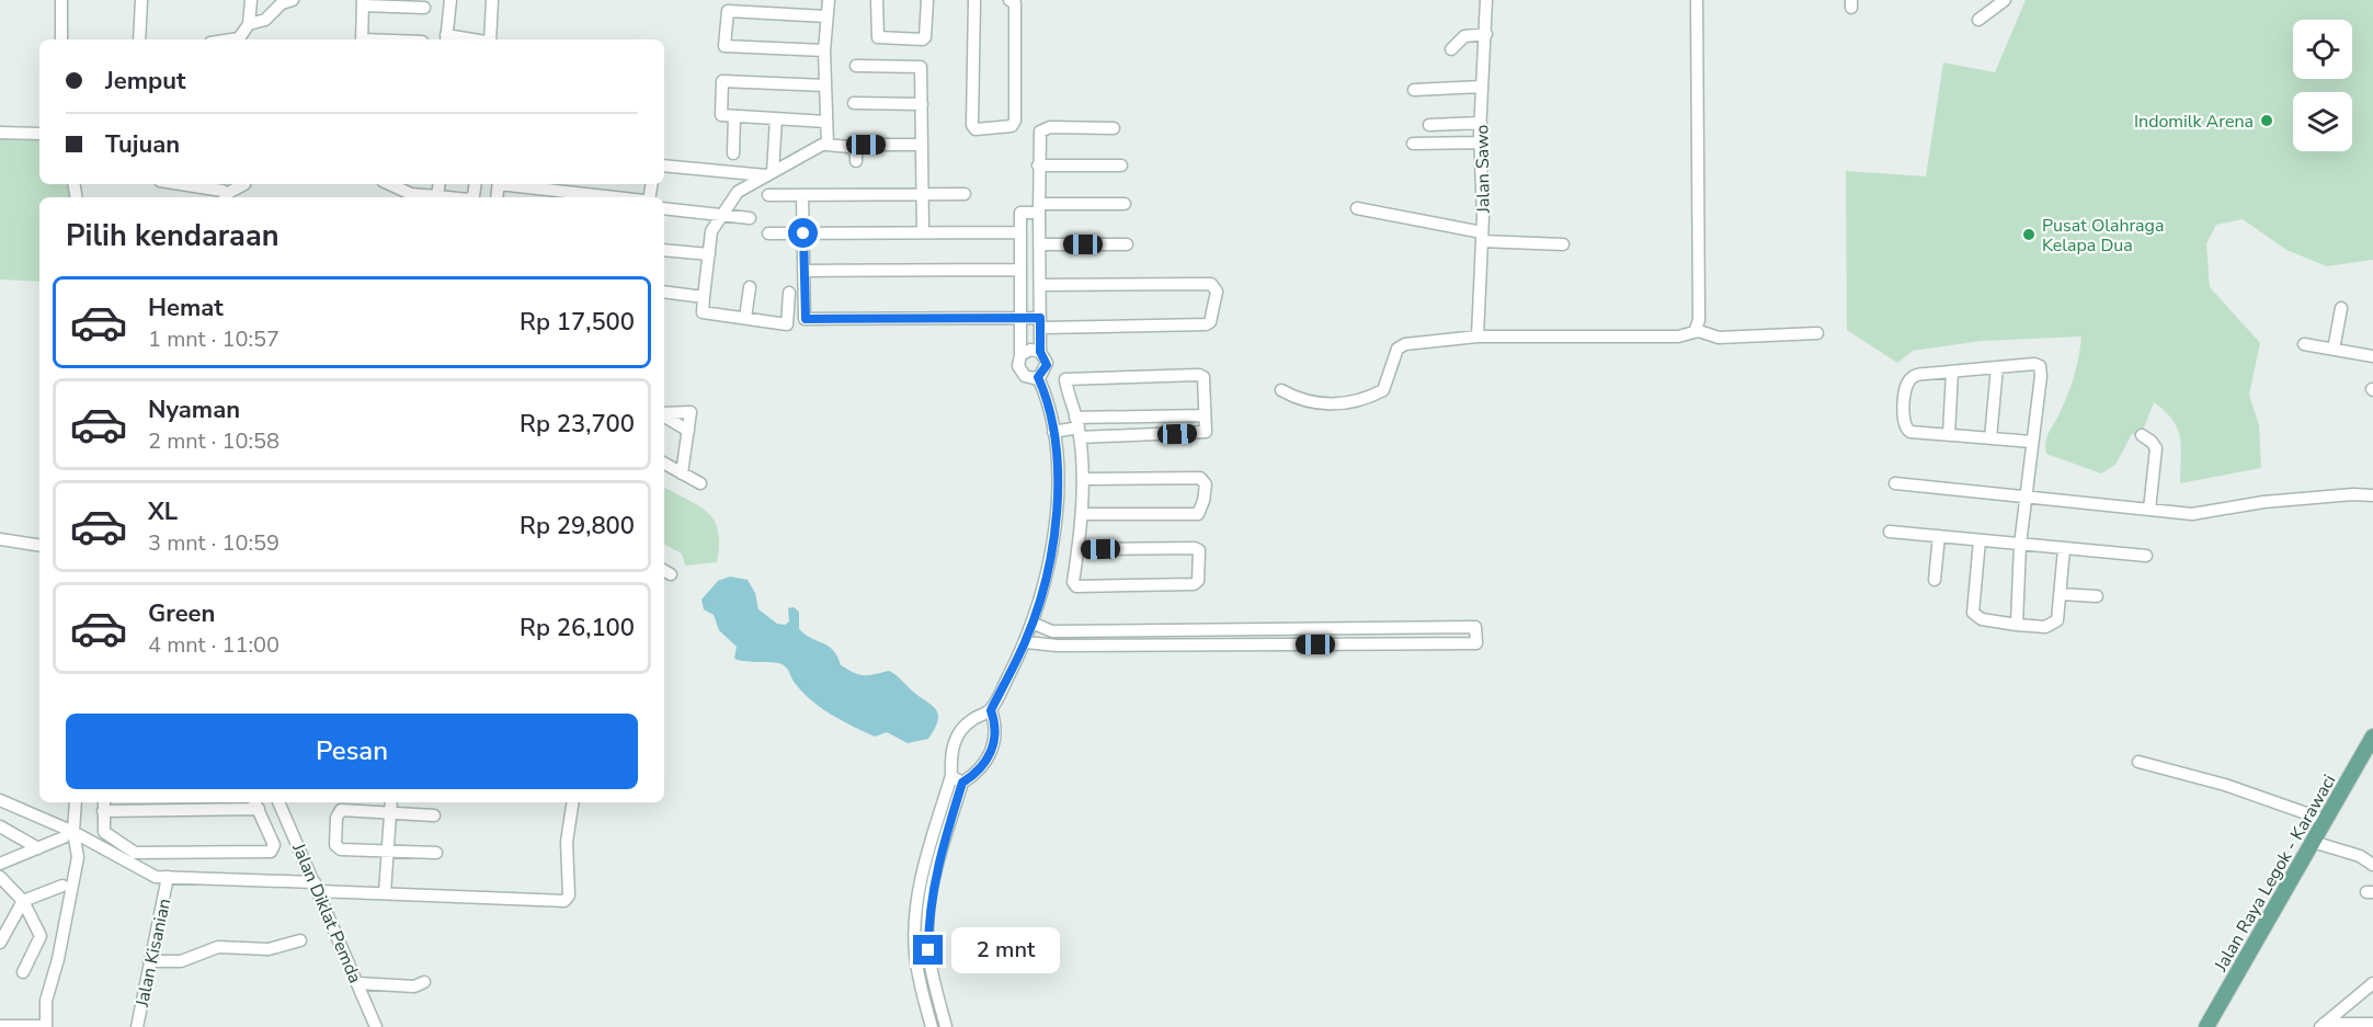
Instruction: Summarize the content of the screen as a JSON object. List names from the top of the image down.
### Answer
{
  "streets": {
    "main road": ["Jalan Raya Legok - Karawaci"],
    "street": ["Jalan Sawo", "Jalan Diklat Pemda", "Jalan Kisanian"]
  },
  "places": ["Indomilk Arena", "Pusat Olahraga Kelapa Dua"],
  "page": {
    "banner": ["Jemput", "Tujuan"],
    "heading": "Pilih kendaraan",
    "list": [
      {
        "name": "Hemat",
        "note": "1 mnt · 10:57",
        "value": "Rp 17,500"
      },
      {
        "name": "Nyaman",
        "note": "2 mnt · 10:58",
        "value": "Rp 23,700"
      },
      {
        "name": "XL",
        "note": "3 mnt · 10:59",
        "value": "Rp 29,800"
      },
      {
        "name": "Green",
        "note": "4 mnt · 11:00",
        "value": "Rp 26,100"
      }
    ],
    "buttons": "Pesan",
    "bubble": "2 mnt"
  }
}
